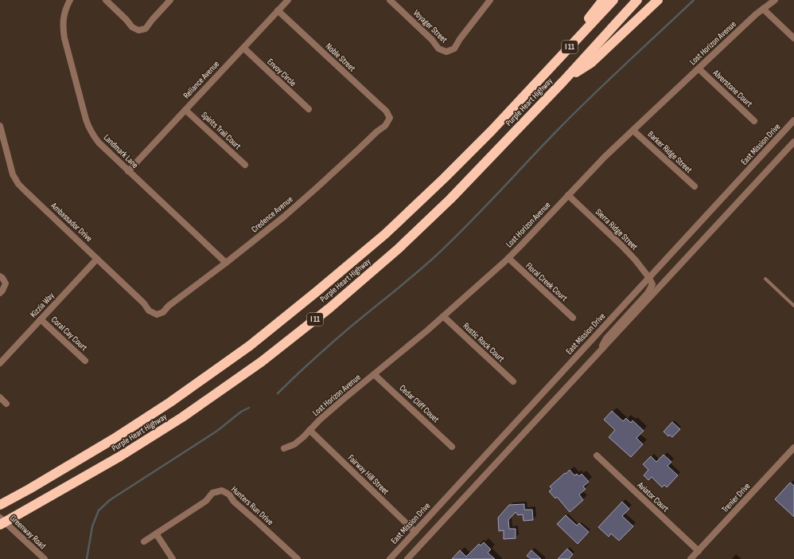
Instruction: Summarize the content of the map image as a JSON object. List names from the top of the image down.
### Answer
{
  "streets": {
    "highway": ["I 11", "Purple Heart Highway"],
    "street": [
      "Voyager Street",
      "Lost Horizon Avenue",
      "Noble Street",
      "Envoy Circle",
      "Reliance Avenue",
      "Alverstone Court",
      "Spirits Trail Court",
      "East Mission Drive",
      "Landmark Lane",
      "Barker Ridge Street",
      "Credence Avenue",
      "Ambassador Drive",
      "Sierra Ridge Street",
      "Floral Creek Court",
      "Kizzia Way",
      "Coral Cay Court",
      "Rustic Rock Court",
      "Cedar Cliff Couet",
      "Fairway Hill Street",
      "Aviator Court",
      "Trenier Drive",
      "Hunters Run Drive",
      "Greenway Road"
    ]
  },
  "crossings": [
    ["Lost Horizon Avenue", "Alverstone Court"],
    ["Lost Horizon Avenue", "Barker Ridge Street"],
    ["Lost Horizon Avenue", "Sierra Ridge Street"],
    ["Lost Horizon Avenue", "Floral Creek Court"],
    ["Lost Horizon Avenue", "Rustic Rock Court"],
    ["Lost Horizon Avenue", "Cedar Cliff Couet"],
    ["Lost Horizon Avenue", "Fairway Hill Street"],
    ["Noble Street", "Reliance Avenue"],
    ["Noble Street", "Credence Avenue"],
    ["Envoy Circle", "Reliance Avenue"],
    ["Reliance Avenue", "Spirits Trail Court"],
    ["Reliance Avenue", "Landmark Lane"],
    ["East Mission Drive", "Sierra Ridge Street"],
    ["East Mission Drive", "Fairway Hill Street"],
    ["Landmark Lane", "Credence Avenue"],
    ["Credence Avenue", "Ambassador Drive"],
    ["Ambassador Drive", "Kizzia Way"],
    ["Kizzia Way", "Coral Cay Court"],
    ["Aviator Court", "Trenier Drive"]
  ]
}
